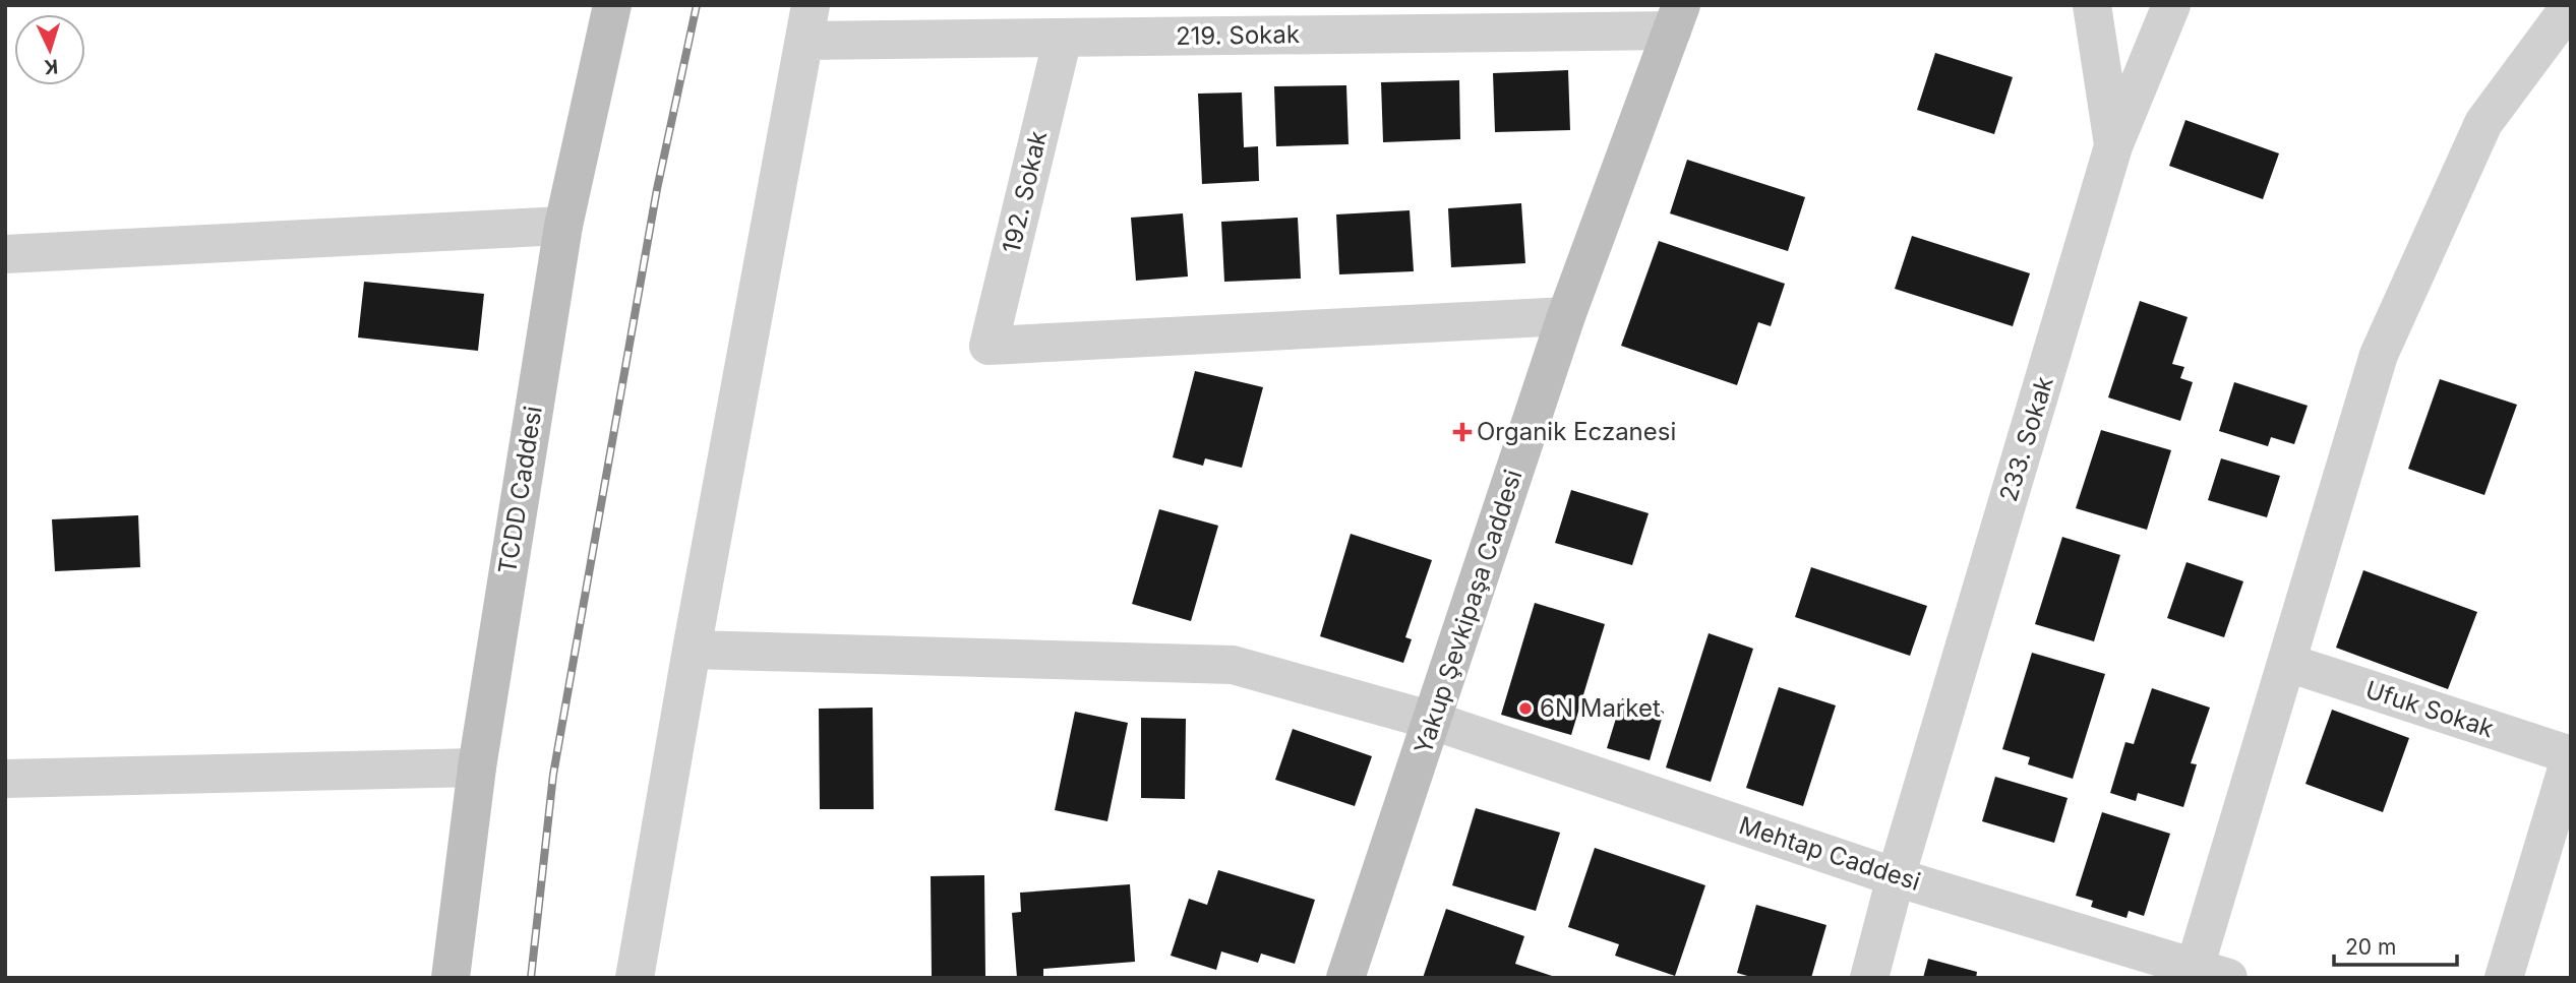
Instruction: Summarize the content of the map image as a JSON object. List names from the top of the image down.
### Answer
{
  "streets": {
    "main road": ["TCDD Caddesi", "Yakup Şevkipaşa Caddesi"],
    "street": [
      "219. Sokak",
      "192. Sokak",
      "233. Sokak",
      "Ufuk Sokak",
      "Mehtap Caddesi"
    ]
  },
  "crossings": [
    ["219. Sokak", "192. Sokak"],
    ["219. Sokak", "Yakup Şevkipaşa Caddesi"],
    ["192. Sokak", "Yakup Şevkipaşa Caddesi"],
    ["233. Sokak", "Mehtap Caddesi"],
    ["Yakup Şevkipaşa Caddesi", "Mehtap Caddesi"]
  ],
  "places": {
    "health": ["Organik Eczanesi"],
    "other": ["6N Market"]
  },
  "scale_bar": "20 m",
  "north": "bottom"
}
